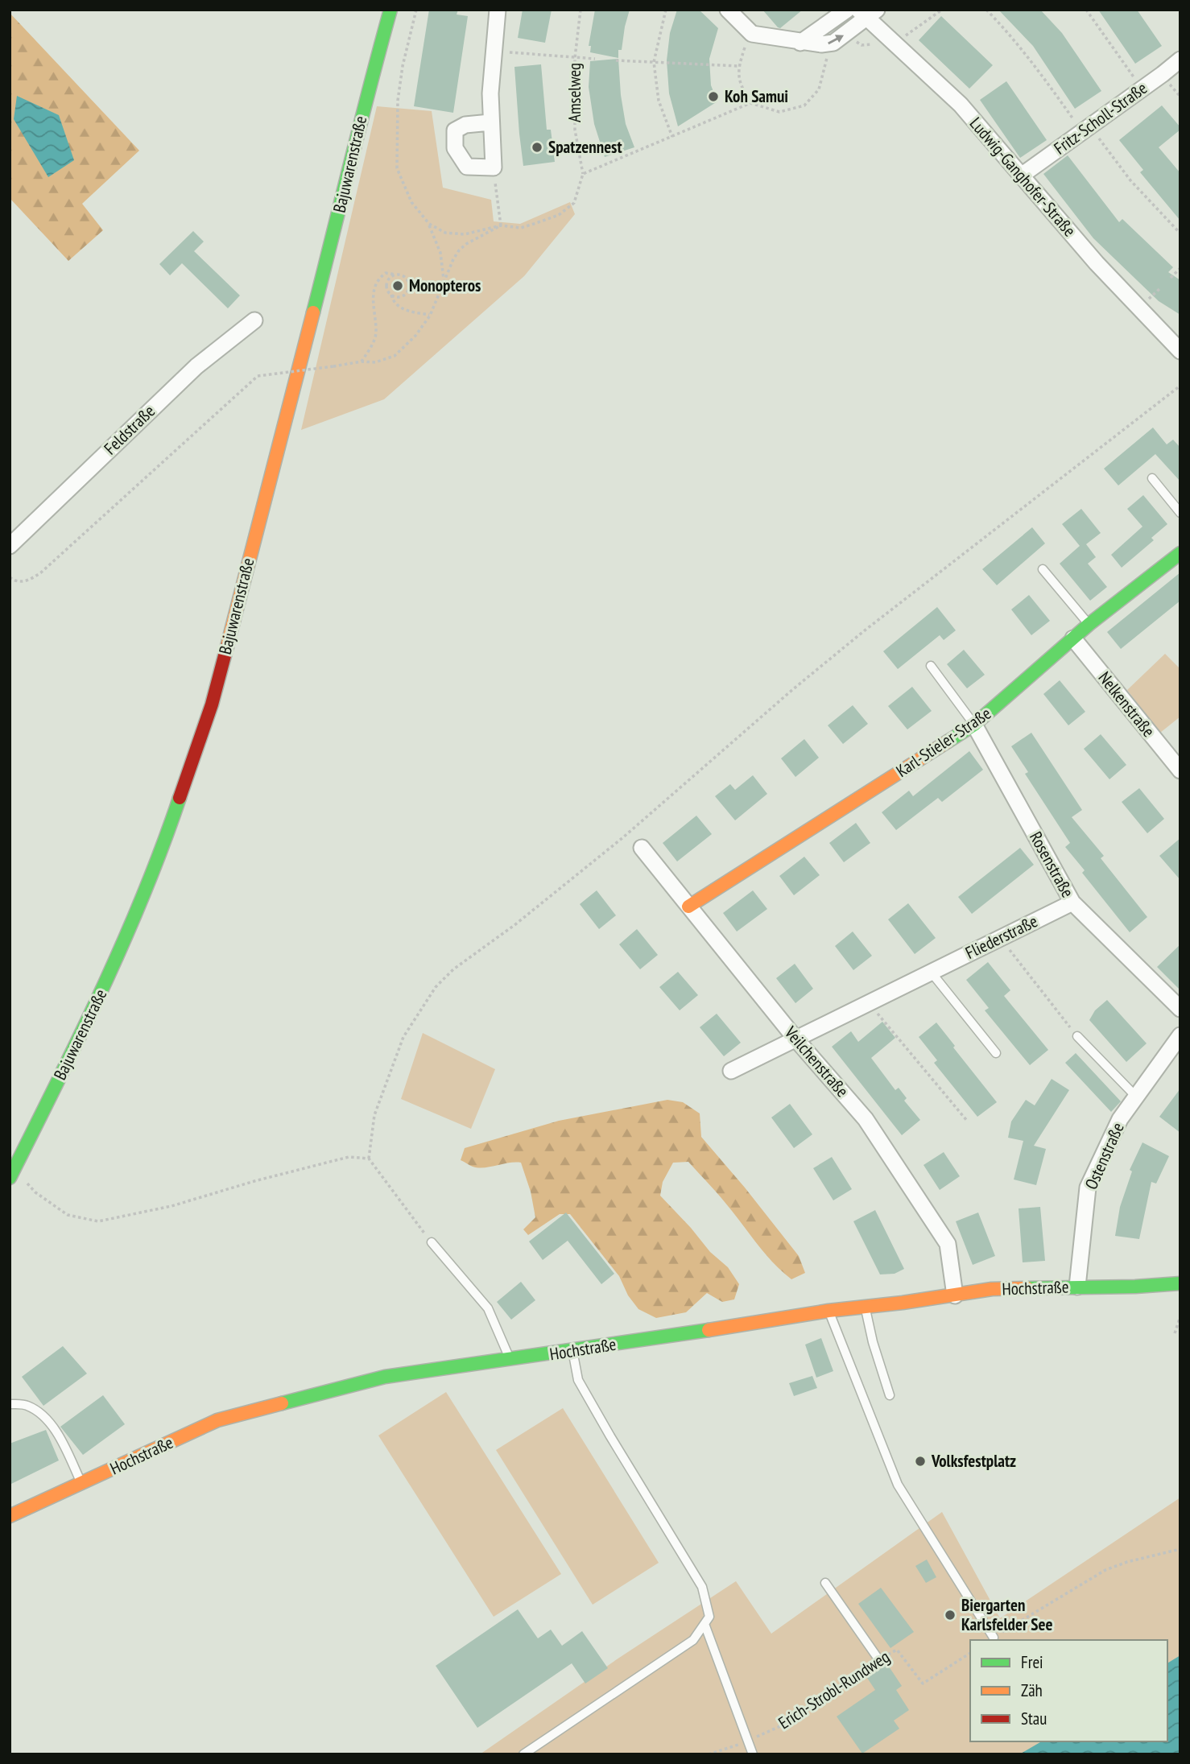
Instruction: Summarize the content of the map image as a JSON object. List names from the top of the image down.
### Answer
{
  "streets": {
    "street": [
      "Fritz-Scholl-Straße",
      "Bajuwarenstraße",
      "Ludwig-Ganghofer-Straße",
      "Feldstraße",
      "Nelkenstraße",
      "Karl-Stieler-Straße",
      "Rosenstraße",
      "Fliederstraße",
      "Veilchenstraße",
      "Ostenstraße",
      "Hochstraße"
    ],
    "path": ["Amselweg", "Erich-Strobl-Rundweg"]
  },
  "crossings": [
    ["Fritz-Scholl-Straße", "Ludwig-Ganghofer-Straße"],
    ["Nelkenstraße", "Karl-Stieler-Straße"],
    ["Karl-Stieler-Straße", "Rosenstraße"],
    ["Karl-Stieler-Straße", "Veilchenstraße"],
    ["Rosenstraße", "Fliederstraße"],
    ["Fliederstraße", "Veilchenstraße"],
    ["Veilchenstraße", "Hochstraße"],
    ["Ostenstraße", "Hochstraße"]
  ],
  "places": [
    "Koh Samui",
    "Spatzennest",
    "Monopteros",
    "Volksfestplatz",
    "Biergarten Karlsfelder See"
  ],
  "legend": ["Frei", "Zäh", "Stau"]
}
